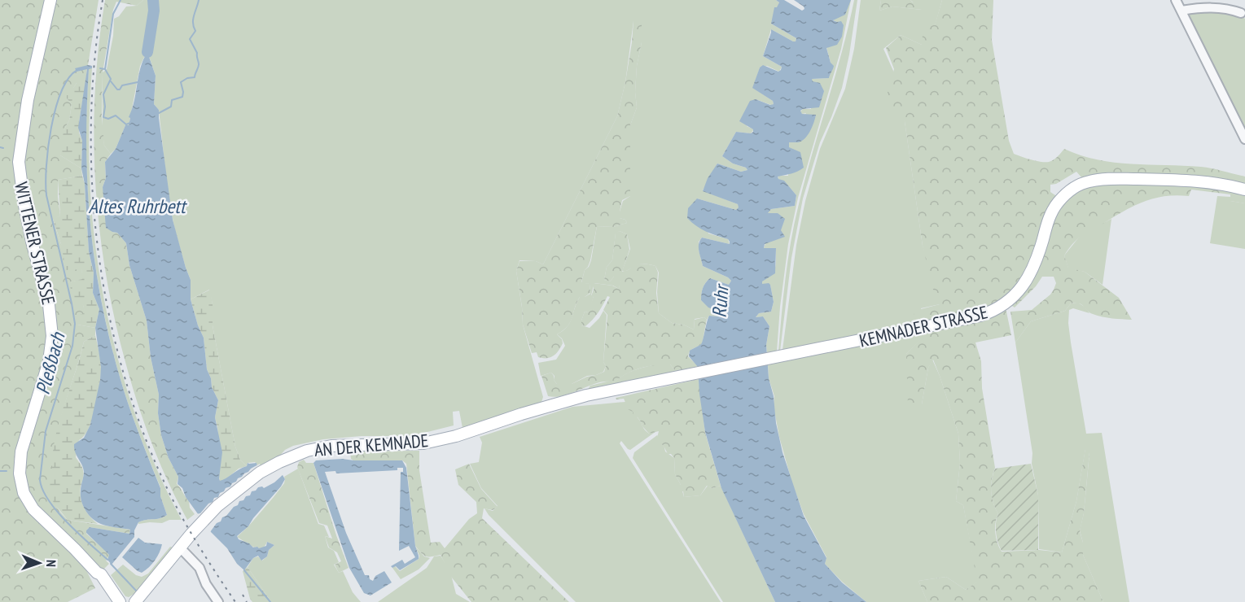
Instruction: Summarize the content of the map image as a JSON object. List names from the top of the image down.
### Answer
{
  "streets": {
    "main road": ["WITTENER STRASSE", "KEMNADER STRASSE", "AN DER KEMNADE"]
  },
  "crossings": [
    ["KEMNADER STRASSE", "AN DER KEMNADE"]
  ],
  "water": ["Altes Ruhrbett", "Ruhr", "Pleßbach"],
  "north": "right"
}
